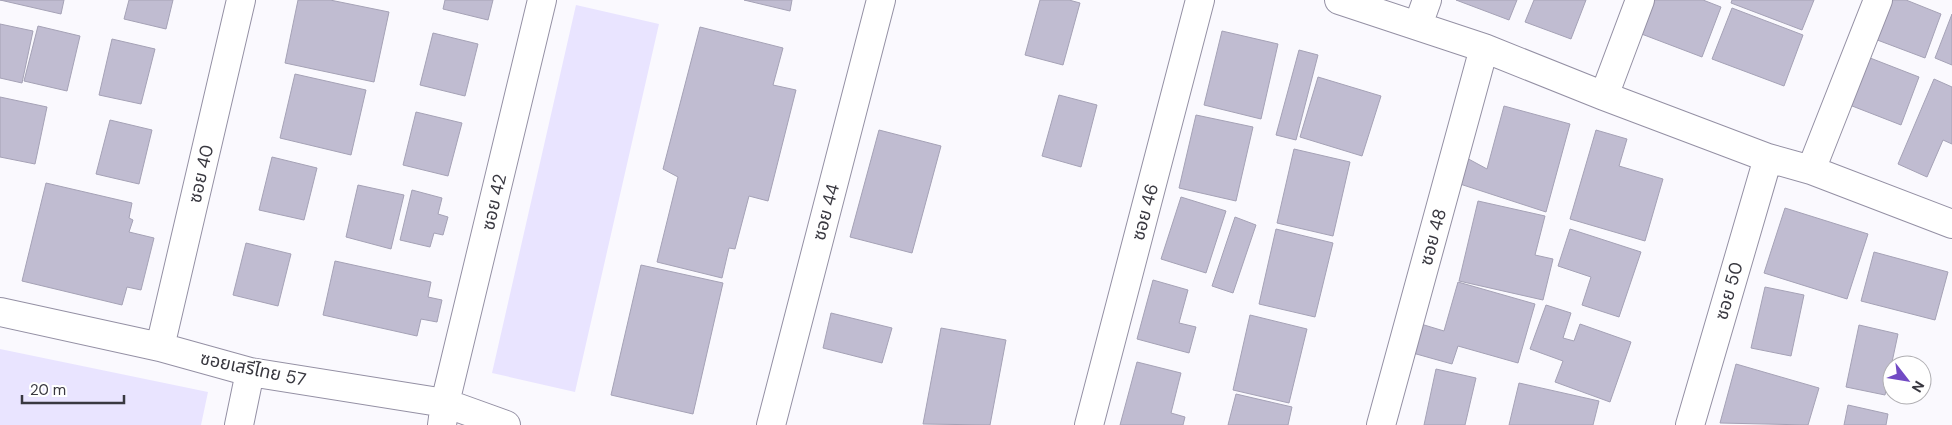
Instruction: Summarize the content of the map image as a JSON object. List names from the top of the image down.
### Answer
{
  "streets": {
    "street": [
      "ซอย 40",
      "ซอย 42",
      "ซอย 44",
      "ซอย 46",
      "ซอย 48",
      "ซอย 50",
      "ซอยเสรีไทย 57"
    ]
  },
  "crossings": [
    ["ซอย 40", "ซอยเสรีไทย 57"],
    ["ซอย 42", "ซอยเสรีไทย 57"]
  ],
  "scale_bar": "20 m",
  "north": "bottom right"
}
